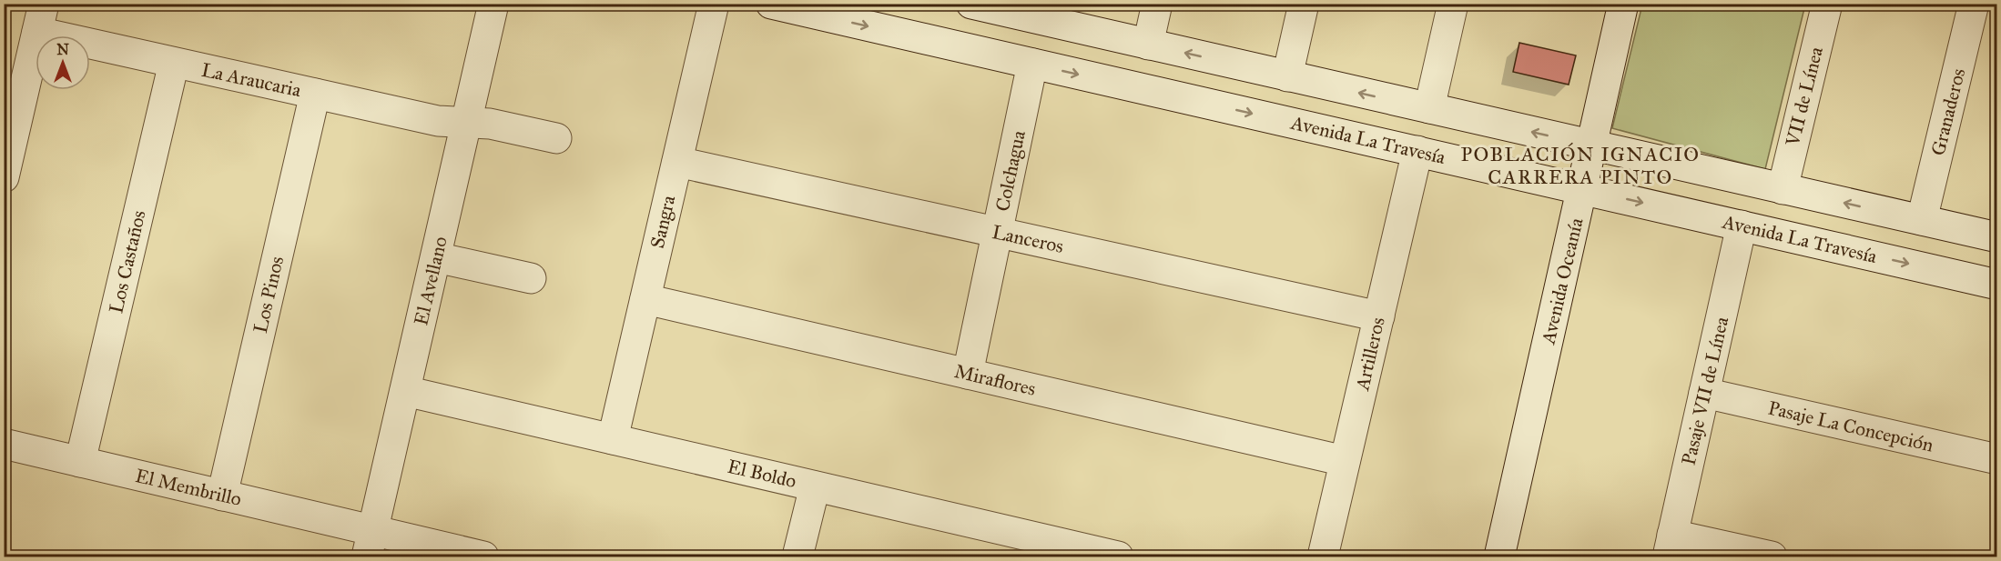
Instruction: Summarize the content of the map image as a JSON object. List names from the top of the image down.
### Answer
{
  "streets": {
    "street": [
      "La Araucaria",
      "VII de Línea",
      "Granaderos",
      "Avenida La Travesía",
      "Colchagua",
      "Sangra",
      "Lanceros",
      "Los Castaños",
      "El Avellano",
      "Avenida Oceanía",
      "Los Pinos",
      "Artilleros",
      "Miraflores",
      "Pasaje VII de Línea",
      "Pasaje La Concepción",
      "El Boldo",
      "El Membrillo"
    ]
  },
  "crossings": [
    ["La Araucaria", "Los Castaños"],
    ["La Araucaria", "El Avellano"],
    ["La Araucaria", "Los Pinos"],
    ["Avenida La Travesía", "Colchagua"],
    ["Avenida La Travesía", "Avenida Oceanía"],
    ["Avenida La Travesía", "Artilleros"],
    ["Avenida La Travesía", "Pasaje VII de Línea"],
    ["Colchagua", "Lanceros"],
    ["Colchagua", "Miraflores"],
    ["Sangra", "Lanceros"],
    ["Sangra", "Miraflores"],
    ["Sangra", "El Boldo"],
    ["Lanceros", "Artilleros"],
    ["Los Castaños", "El Membrillo"],
    ["El Avellano", "El Boldo"],
    ["El Avellano", "El Membrillo"],
    ["Los Pinos", "El Membrillo"],
    ["Artilleros", "Miraflores"],
    ["Pasaje VII de Línea", "Pasaje La Concepción"]
  ],
  "districts": ["POBLACIÓN IGNACIO CARRERA PINTO"],
  "north": "top"
}
